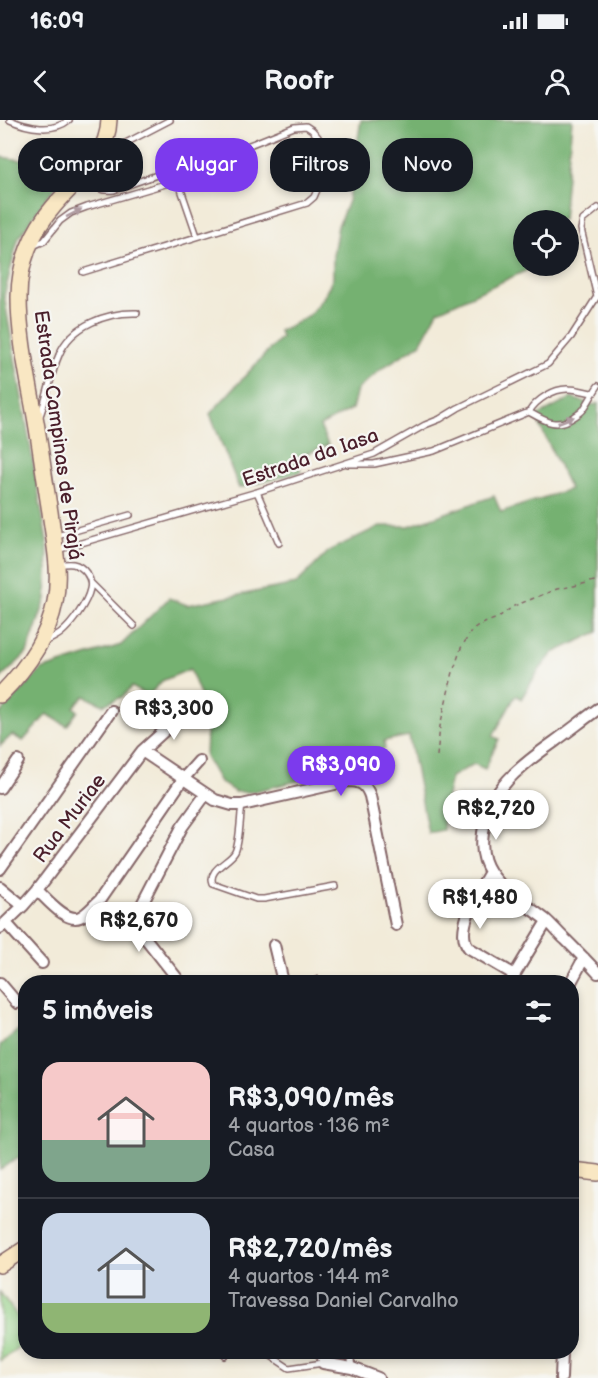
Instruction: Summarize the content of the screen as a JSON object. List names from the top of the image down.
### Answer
{
  "streets": {
    "main road": ["Estrada Campinas de Pirajá"],
    "street": ["Rua Muriae"],
    "lane": ["Estrada da Iasa"]
  },
  "crossings": [
    ["Estrada Campinas de Pirajá", "Estrada da Iasa"]
  ],
  "page": {
    "status": "16:09",
    "header": "Roofr",
    "chip": [
      "Comprar",
      "Alugar",
      "Filtros",
      "Novo"
    ],
    "price": [
      "R$3,300",
      "R$3,090",
      "R$2,720",
      "R$1,480",
      "R$2,670"
    ],
    "heading": "5 imóveis",
    "list": [
      {
        "name": "R$3,090/mês",
        "note": "4 quartos · 136 m² · Casa"
      },
      {
        "name": "R$2,720/mês",
        "note": "4 quartos · 144 m² · Travessa Daniel Carvalho"
      }
    ]
  }
}
